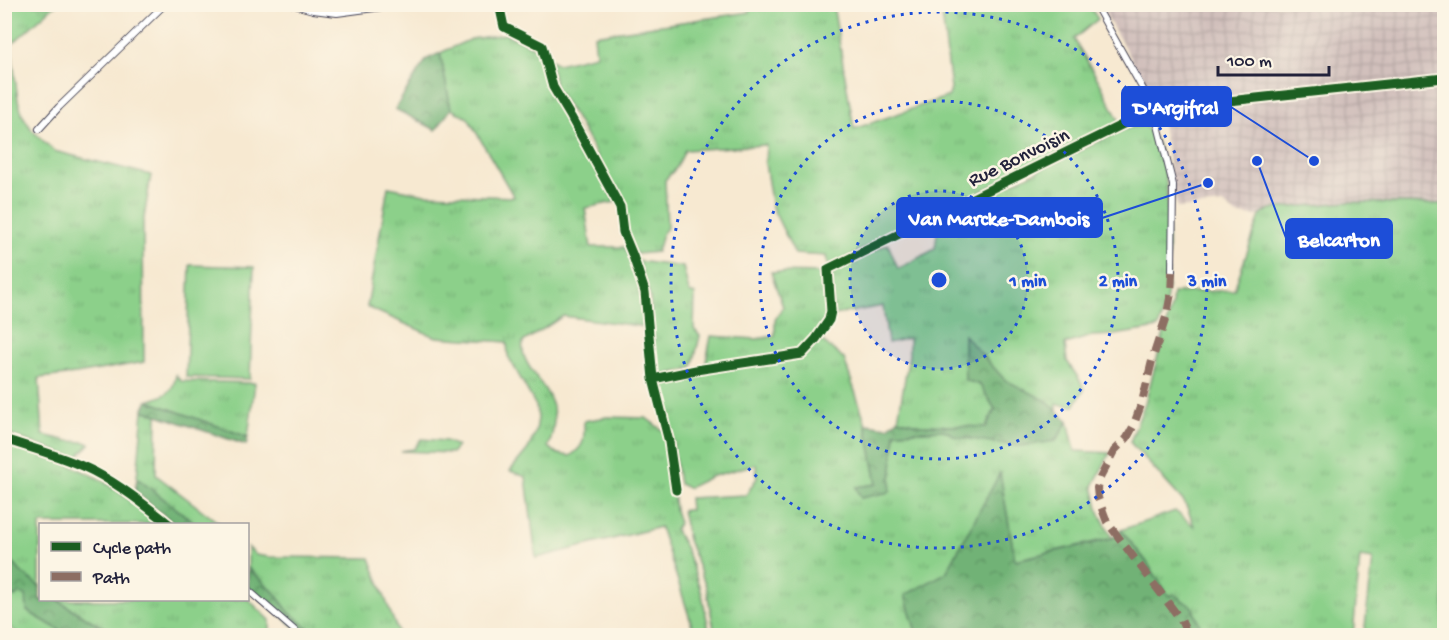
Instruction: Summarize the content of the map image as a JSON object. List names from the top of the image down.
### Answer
{
  "streets": {
    "street": ["Rue Bonvoisin"]
  },
  "places": ["Belcarton", "D'Argifral", "Van Marcke-Dambois"],
  "legend": ["Cycle path", "Path"],
  "scale_bar": "100 m",
  "rings": ["1 min", "2 min", "3 min"]
}
